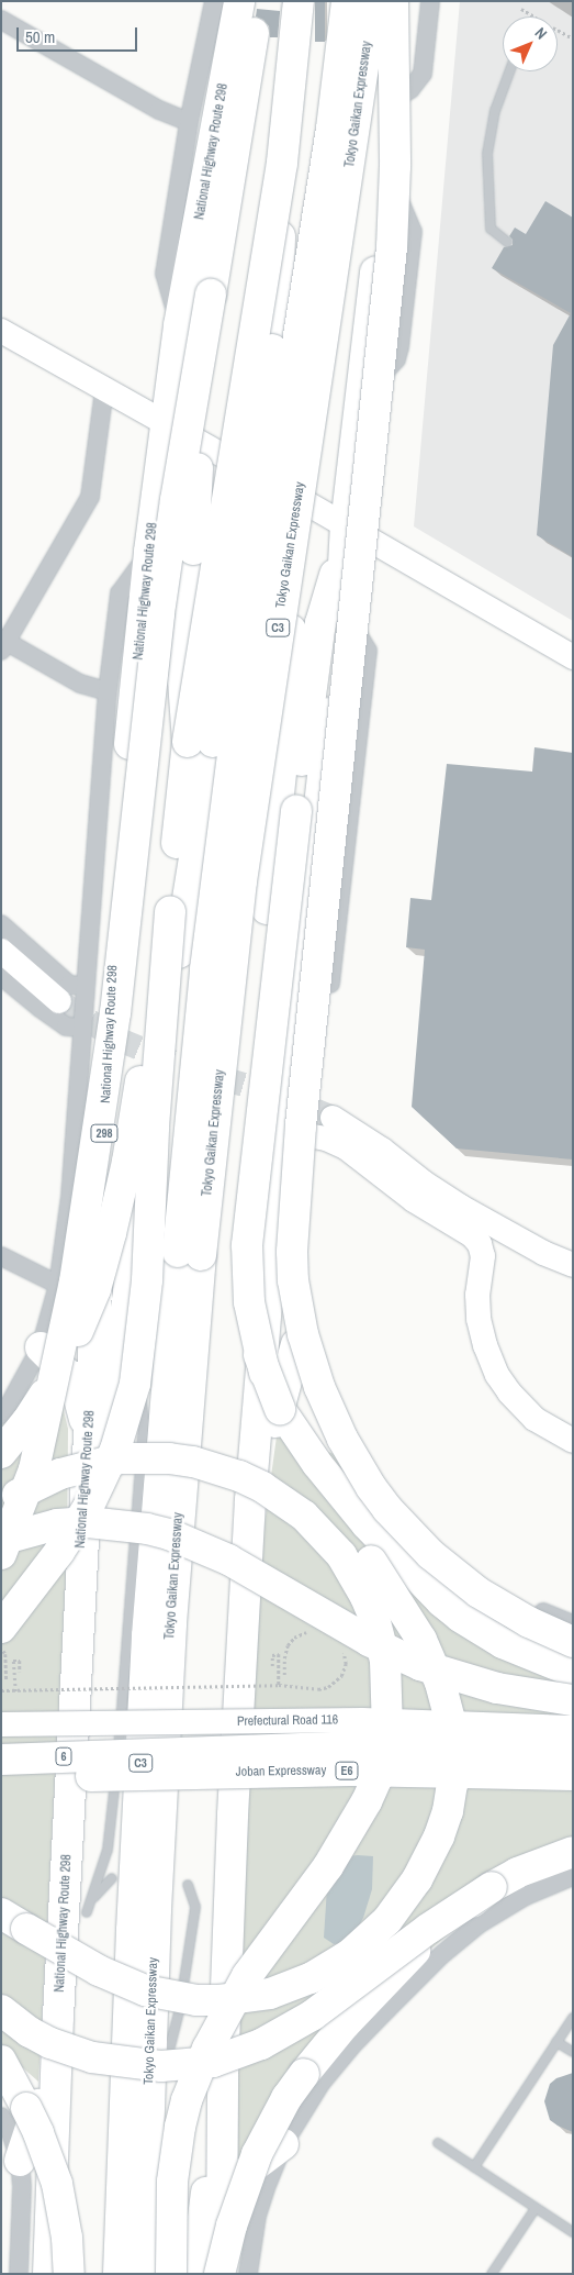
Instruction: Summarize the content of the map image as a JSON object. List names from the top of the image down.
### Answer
{
  "streets": {
    "highway": [
      "Tokyo Gaikan Expressway",
      "National Highway Route 298",
      "C3",
      "298",
      "6",
      "E6",
      "Joban Expressway"
    ],
    "street": ["Prefectural Road 116"]
  },
  "crossings": [
    ["6", "Joban Expressway"]
  ],
  "scale_bar": "50 m",
  "north": "top right"
}
